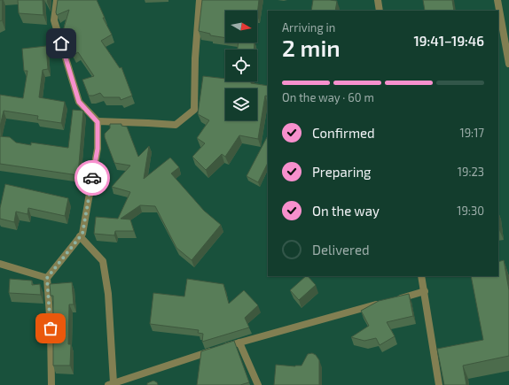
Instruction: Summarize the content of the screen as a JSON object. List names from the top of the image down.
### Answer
{
  "north": "right",
  "page": {
    "heading": ["2 min", "Arriving in", "19:41–19:46"],
    "bar": "On the way · 60 m",
    "list": [
      ["Confirmed", "19:17"],
      ["Preparing", "19:23"],
      ["On the way", "19:30"],
      "Delivered"
    ]
  }
}
